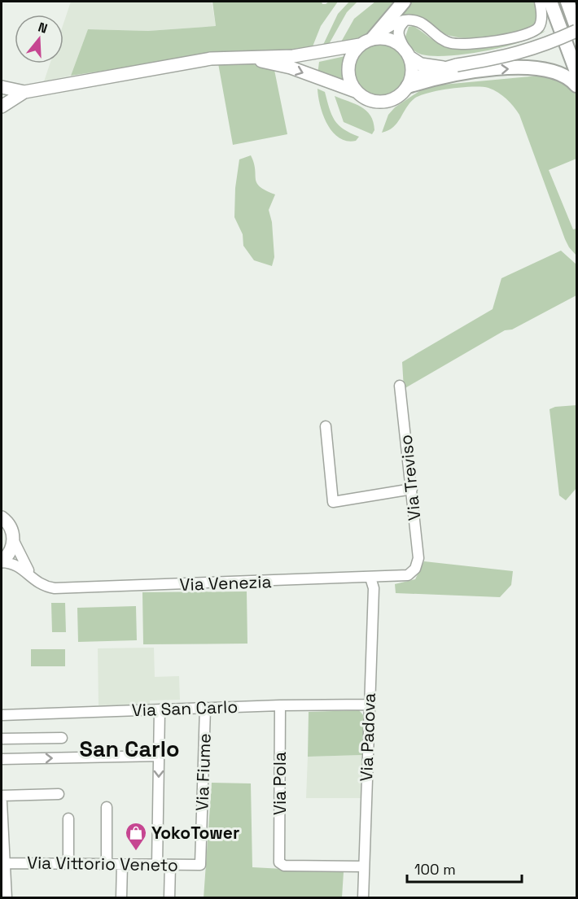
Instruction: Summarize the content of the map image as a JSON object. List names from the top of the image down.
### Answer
{
  "streets": {
    "street": [
      "Via Treviso",
      "Via Venezia",
      "Via San Carlo",
      "Via Padova",
      "Via Fiume",
      "Via Pola",
      "Via Vittorio Veneto"
    ]
  },
  "crossings": [
    ["Via Treviso", "Via Venezia"],
    ["Via Venezia", "Via Padova"],
    ["Via San Carlo", "Via Padova"],
    ["Via San Carlo", "Via Fiume"],
    ["Via San Carlo", "Via Pola"],
    ["Via Padova", "Via Pola"],
    ["Via Fiume", "Via Vittorio Veneto"]
  ],
  "districts": ["San Carlo"],
  "places": {
    "shop": ["YokoTower"]
  },
  "scale_bar": "100 m",
  "north": "top"
}
